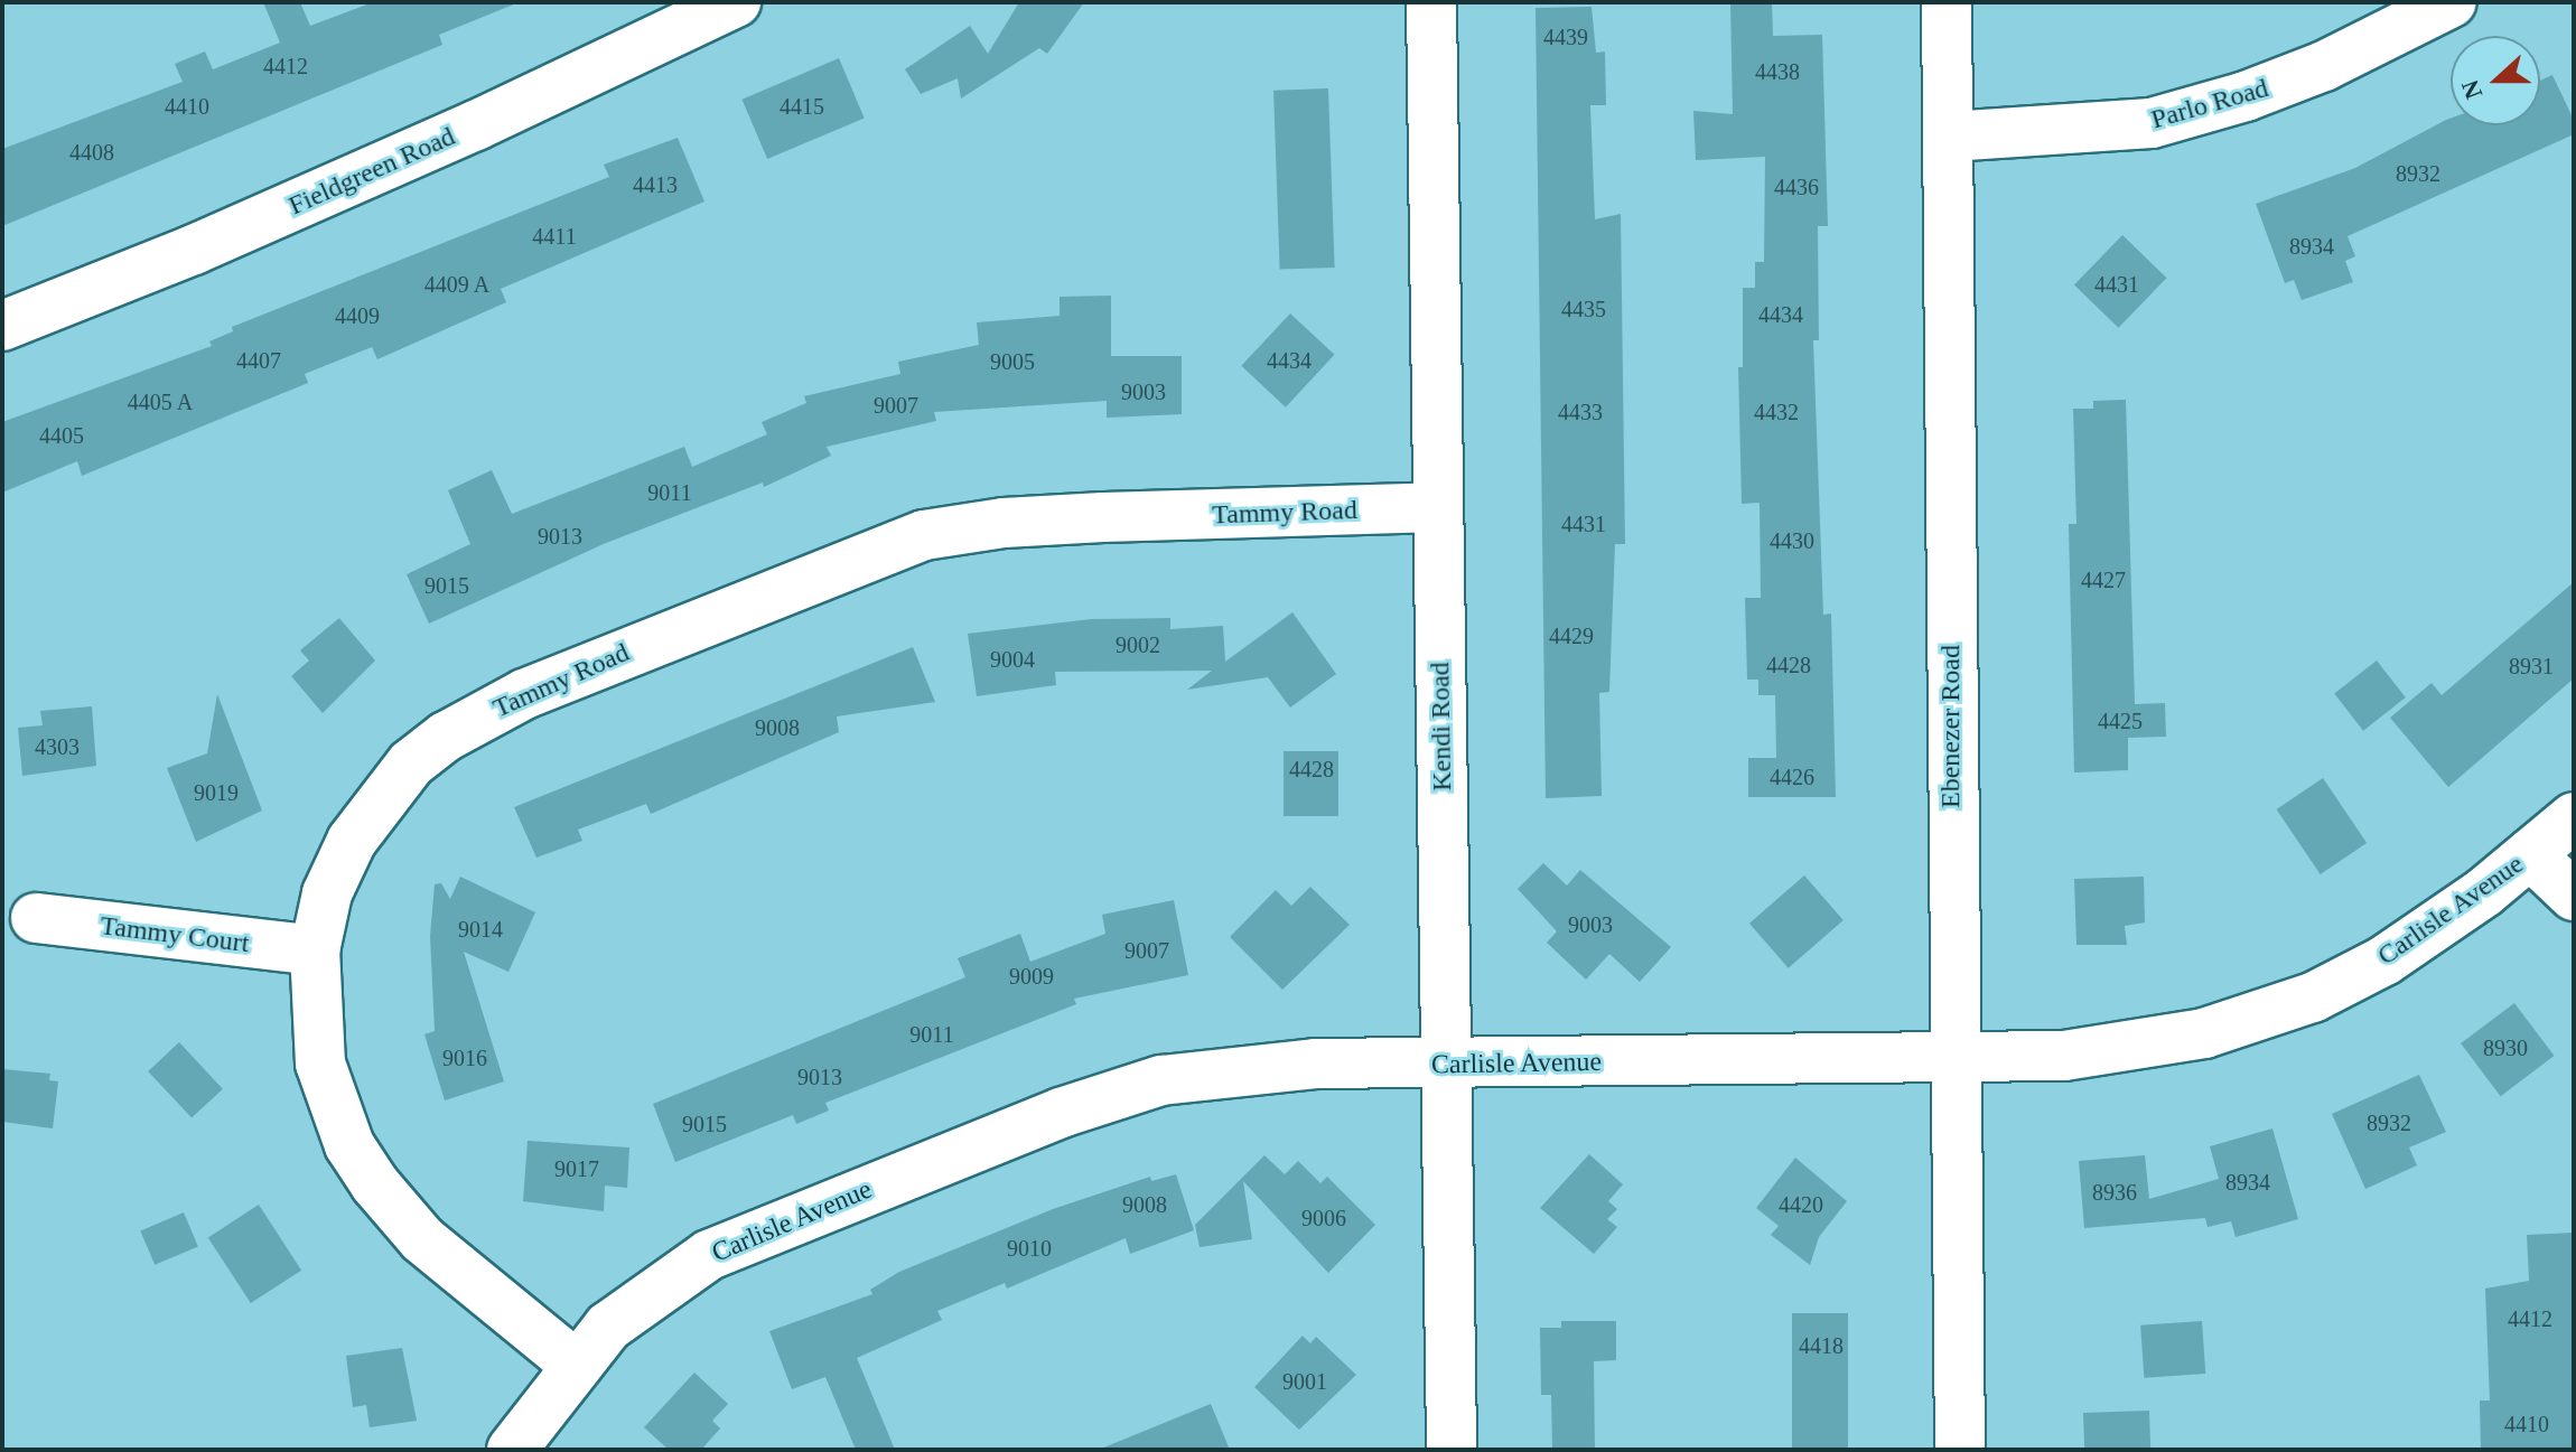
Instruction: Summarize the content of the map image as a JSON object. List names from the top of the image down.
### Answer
{
  "streets": {
    "street": [
      "Parlo Road",
      "Fieldgreen Road",
      "Tammy Road",
      "Kendi Road",
      "Ebenezer Road",
      "Carlisle Avenue",
      "Tammy Court"
    ]
  },
  "crossings": [
    ["Parlo Road", "Ebenezer Road"],
    ["Tammy Road", "Kendi Road"],
    ["Tammy Road", "Carlisle Avenue"],
    ["Tammy Road", "Tammy Court"],
    ["Kendi Road", "Carlisle Avenue"],
    ["Ebenezer Road", "Carlisle Avenue"]
  ],
  "house_numbers": [
    "4439",
    "4412",
    "4438",
    "4410",
    "4415",
    "4408",
    "8932",
    "4413",
    "4436",
    "4411",
    "8934",
    "4409 A",
    "4431",
    "4435",
    "4434",
    "4409",
    "4407",
    "4434",
    "9005",
    "9003",
    "4405 A",
    "9007",
    "4433",
    "4432",
    "4405",
    "9011",
    "4431",
    "9013",
    "4430",
    "4427",
    "9015",
    "4429",
    "9002",
    "9004",
    "4428",
    "8931",
    "4425",
    "9008",
    "4303",
    "4428",
    "4426",
    "9019",
    "9003",
    "9014",
    "9007",
    "9009",
    "9011",
    "8930",
    "9016",
    "9013",
    "8932",
    "9015",
    "9017",
    "8934",
    "8936",
    "9008",
    "4420",
    "9006",
    "9010",
    "4412",
    "4418",
    "9001",
    "4410"
  ],
  "north": "left"
}
